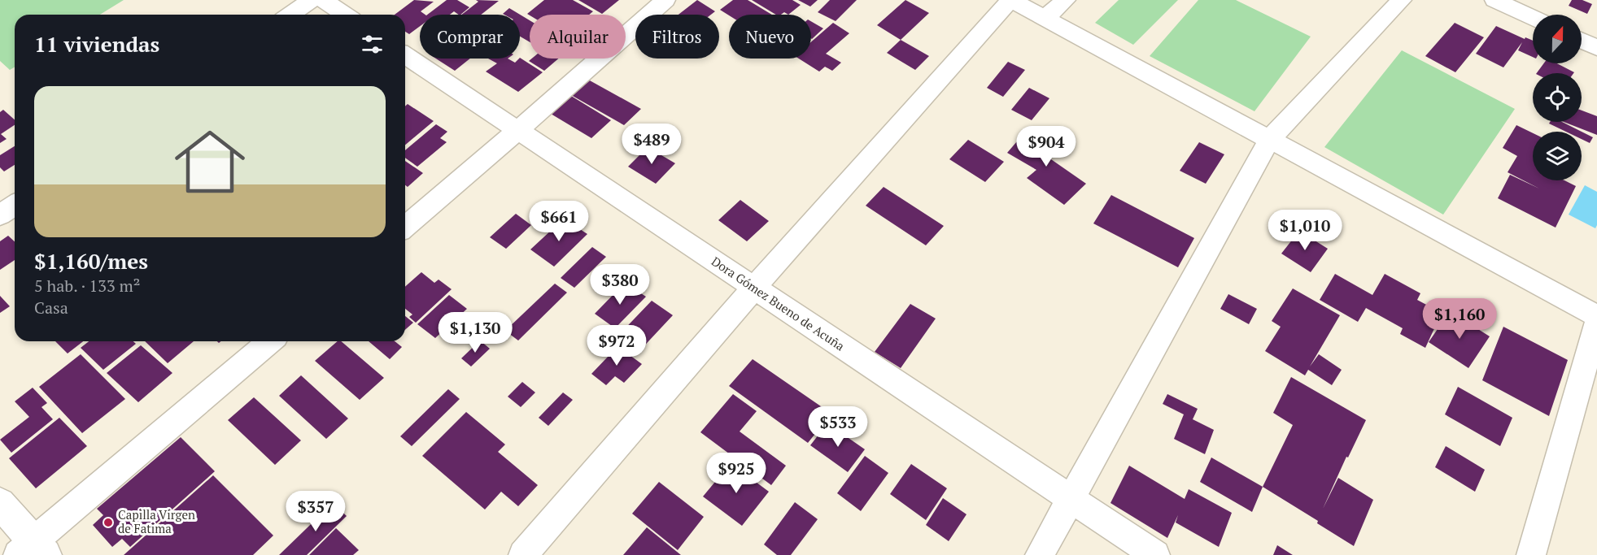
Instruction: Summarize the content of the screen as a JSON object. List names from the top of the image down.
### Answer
{
  "streets": {
    "street": ["Dora Gómez Bueno de Acuña"]
  },
  "places": ["Capilla Virgen de Fatima"],
  "north": "top",
  "page": {
    "chip": [
      "Comprar",
      "Alquilar",
      "Filtros",
      "Nuevo"
    ],
    "heading": "11 viviendas",
    "list": [
      {
        "name": "$1,160/mes",
        "note": "5 hab. · 133 m² · Casa"
      }
    ],
    "price": [
      "$489",
      "$904",
      "$661",
      "$1,010",
      "$380",
      "$1,160",
      "$1,130",
      "$972",
      "$533",
      "$925",
      "$357"
    ]
  }
}
